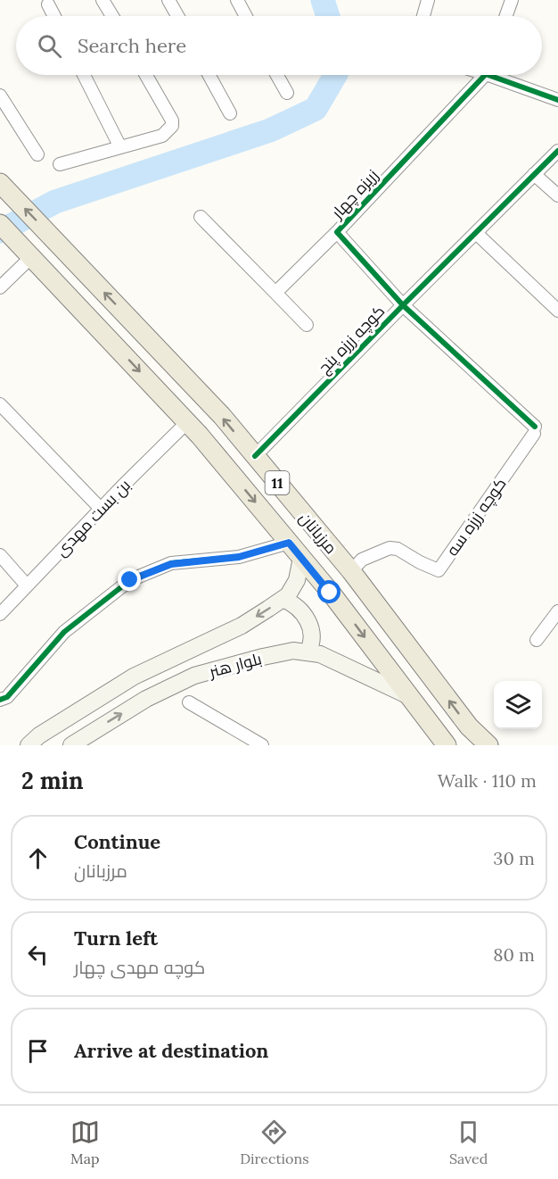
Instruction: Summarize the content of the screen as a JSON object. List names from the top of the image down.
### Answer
{
  "streets": {
    "main road": ["11", "مرزبانان", "بلوار هنر"],
    "street": [
      "زریزه چهار",
      "کوچه زرزه پنج",
      "کوچه زرزه سه",
      "بن بست مهدی"
    ]
  },
  "crossings": [
    ["زریزه چهار", "کوچه زرزه پنج"],
    ["زریزه چهار", "کوچه زرزه سه"],
    ["کوچه زرزه پنج", "مرزبانان"],
    ["11", "مرزبانان"],
    ["کوچه زرزه سه", "مرزبانان"],
    ["بن بست مهدی", "مرزبانان"],
    ["مرزبانان", "بلوار هنر"]
  ],
  "page": {
    "search": "Search here",
    "heading": ["2 min", "Walk · 110 m"],
    "list": [
      ["Continue", "مرزبانان", "30 m"],
      ["Turn left", "کوچه مهدی چهار", "80 m"],
      "Arrive at destination"
    ],
    "nav": ["Map", "Directions", "Saved"]
  }
}
